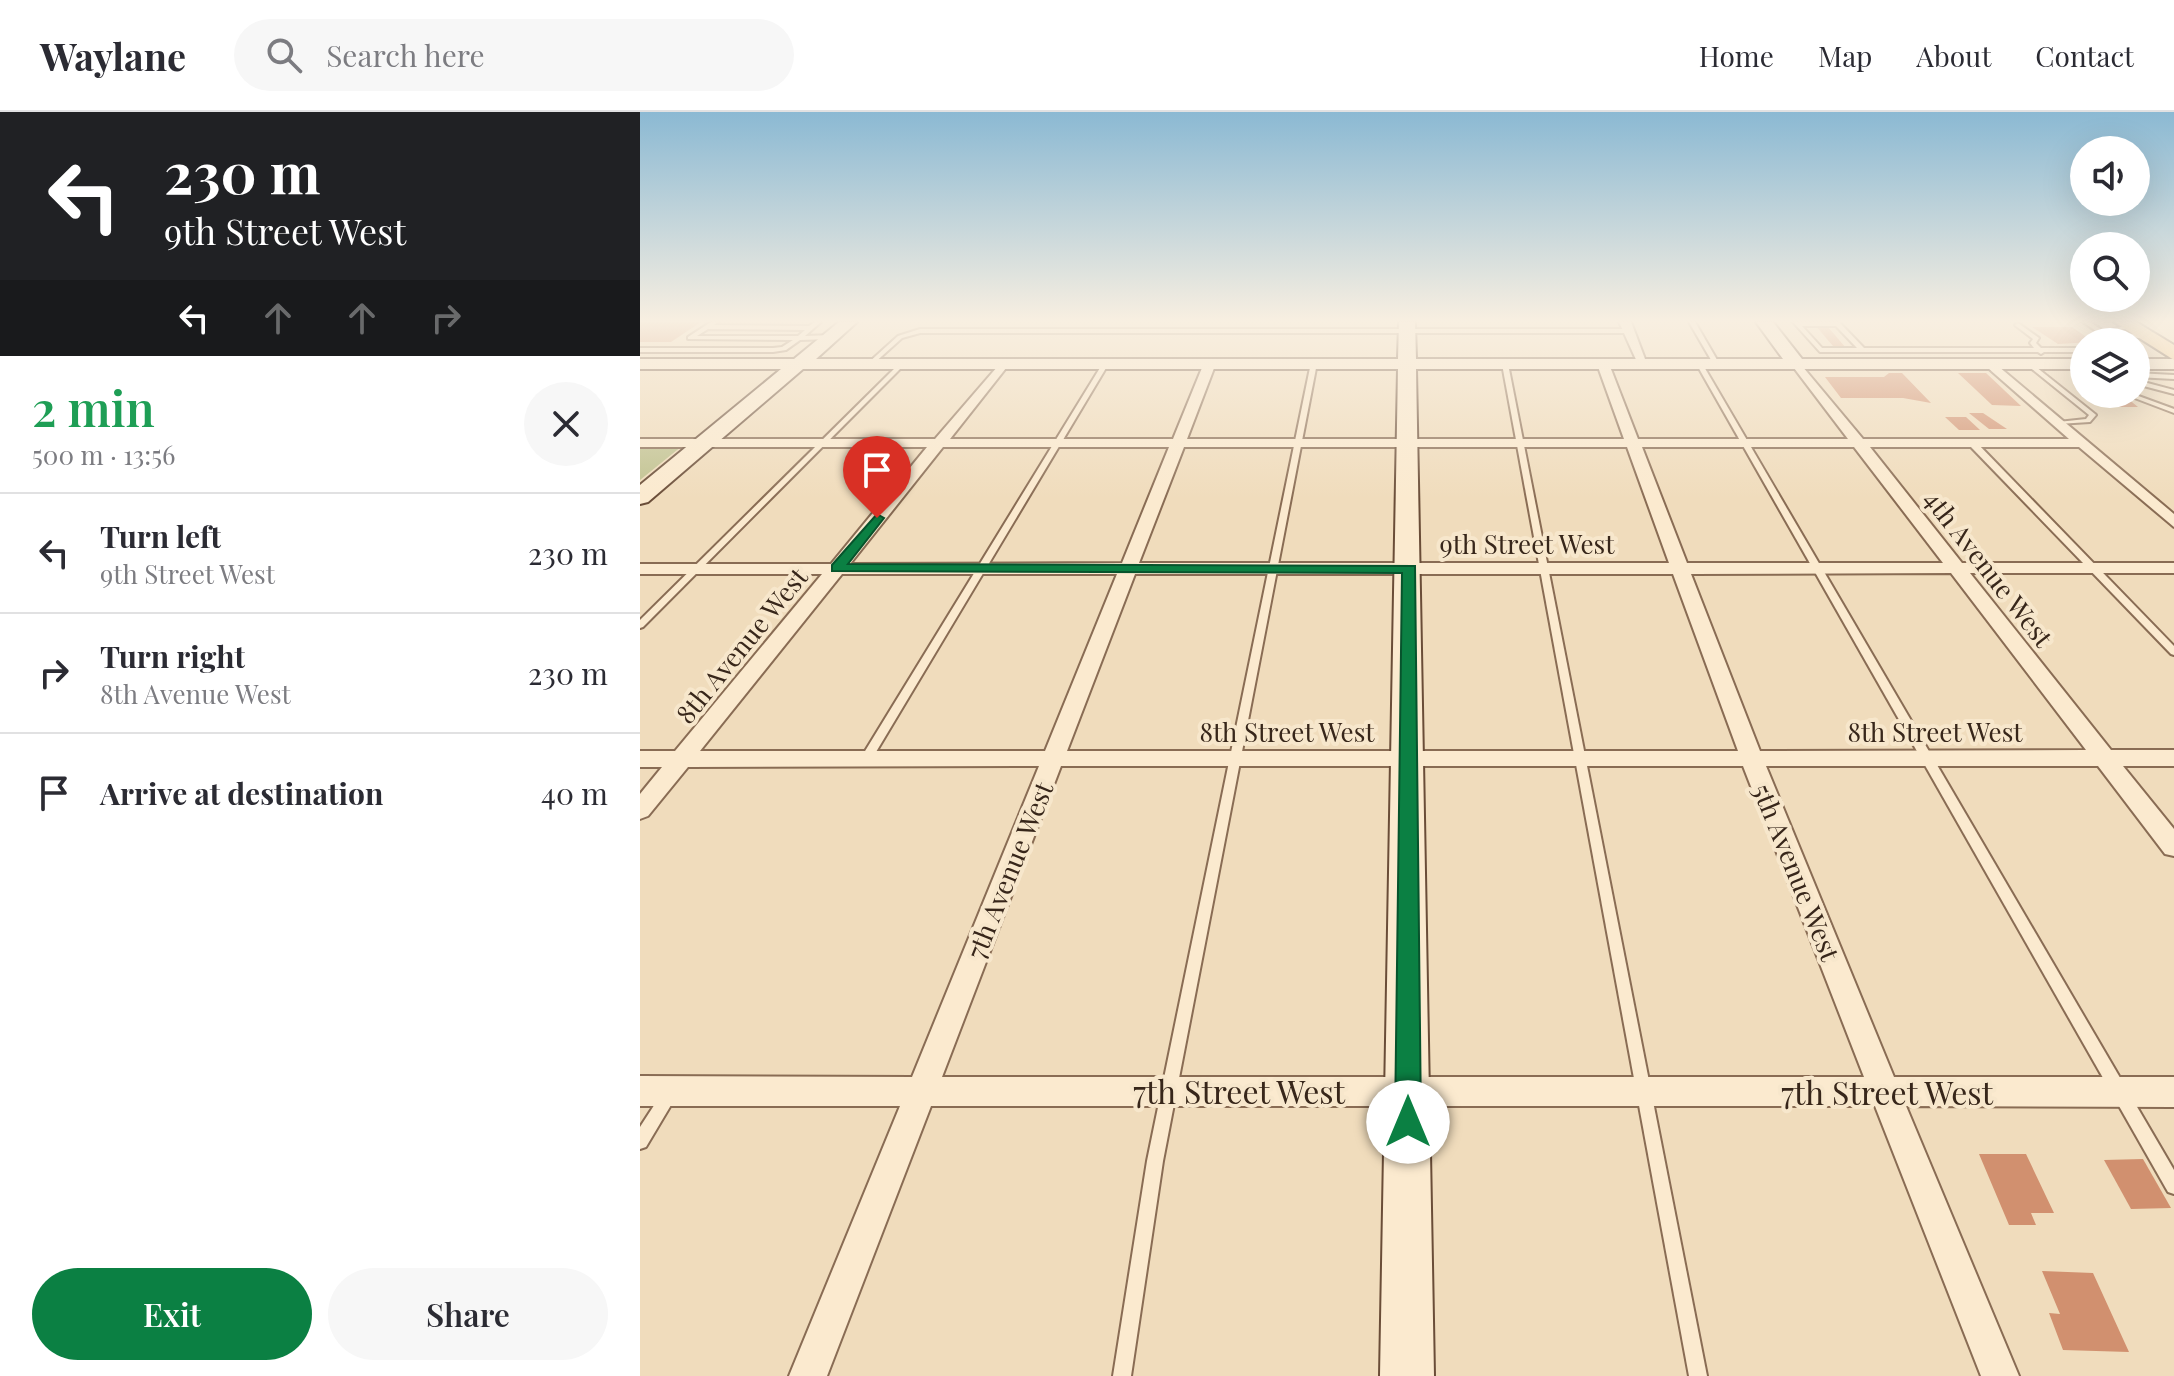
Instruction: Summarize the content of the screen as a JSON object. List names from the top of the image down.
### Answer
{
  "streets": {
    "street": [
      "9th Street West",
      "4th Avenue West",
      "8th Avenue West",
      "8th Street West",
      "7th Avenue West",
      "5th Avenue West",
      "7th Street West"
    ]
  },
  "crossings": [
    ["9th Street West", "4th Avenue West"],
    ["9th Street West", "8th Avenue West"],
    ["9th Street West", "7th Avenue West"],
    ["9th Street West", "5th Avenue West"],
    ["4th Avenue West", "8th Street West"],
    ["8th Avenue West", "8th Street West"],
    ["8th Street West", "7th Avenue West"],
    ["8th Street West", "5th Avenue West"],
    ["7th Avenue West", "7th Street West"],
    ["5th Avenue West", "7th Street West"]
  ],
  "page": {
    "header": "Waylane",
    "search": "Search here",
    "nav": [
      "Home",
      "Map",
      "About",
      "Contact"
    ],
    "turn": ["230 m", "9th Street West"],
    "heading": ["2 min", "500 m · 13:56"],
    "list": [
      {
        "name": "Turn left",
        "note": "9th Street West",
        "value": "230 m"
      },
      {
        "name": "Turn right",
        "note": "8th Avenue West",
        "value": "230 m"
      },
      {
        "name": "Arrive at destination",
        "value": "40 m"
      }
    ],
    "buttons": ["Exit", "Share"]
  }
}
